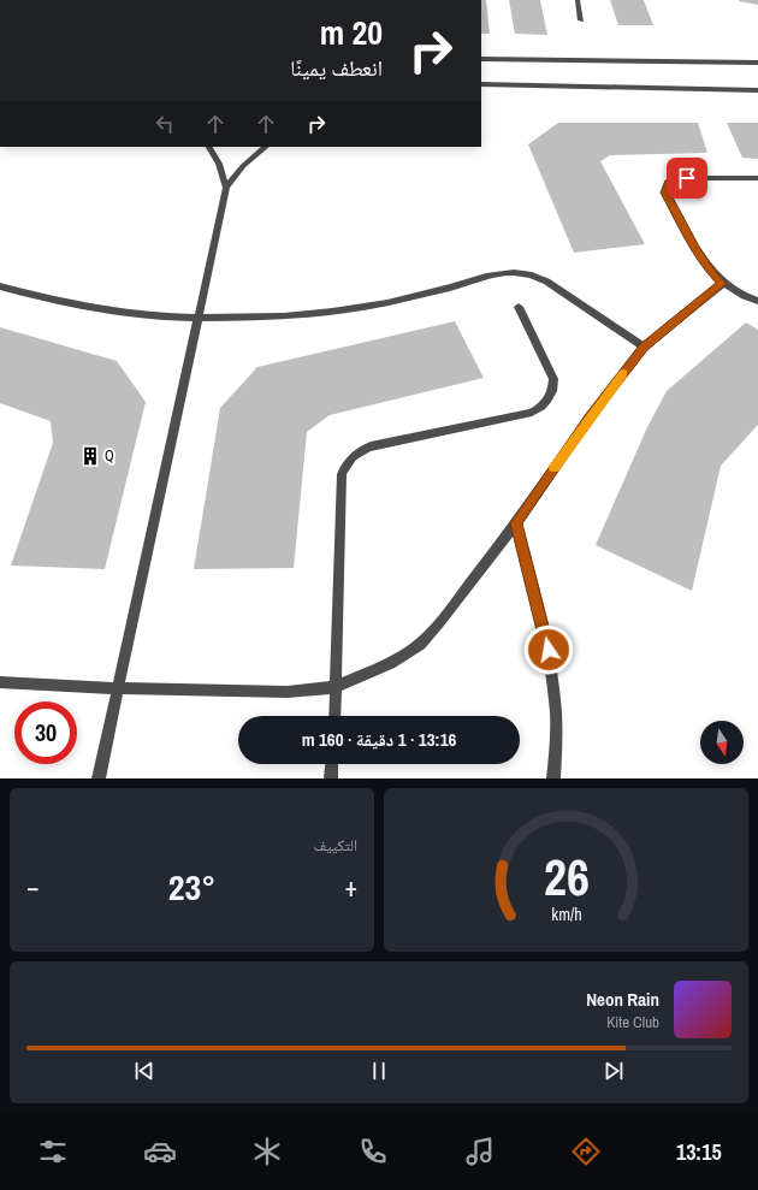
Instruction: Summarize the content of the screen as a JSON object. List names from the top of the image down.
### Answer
{
  "places": {
    "building": ["Q"]
  },
  "north": "bottom",
  "page": {
    "turn": ["20 m", "انعطف يمينًا"],
    "limit": "30",
    "trip": "13:16 · 1 دقيقة · 160 m",
    "tile": "التكييف",
    "heat": ["−", "23°", "+"],
    "song": ["Neon Rain", "Kite Club"],
    "tabs": "13:15",
    "gauge": ["26", "km/h"]
  }
}
